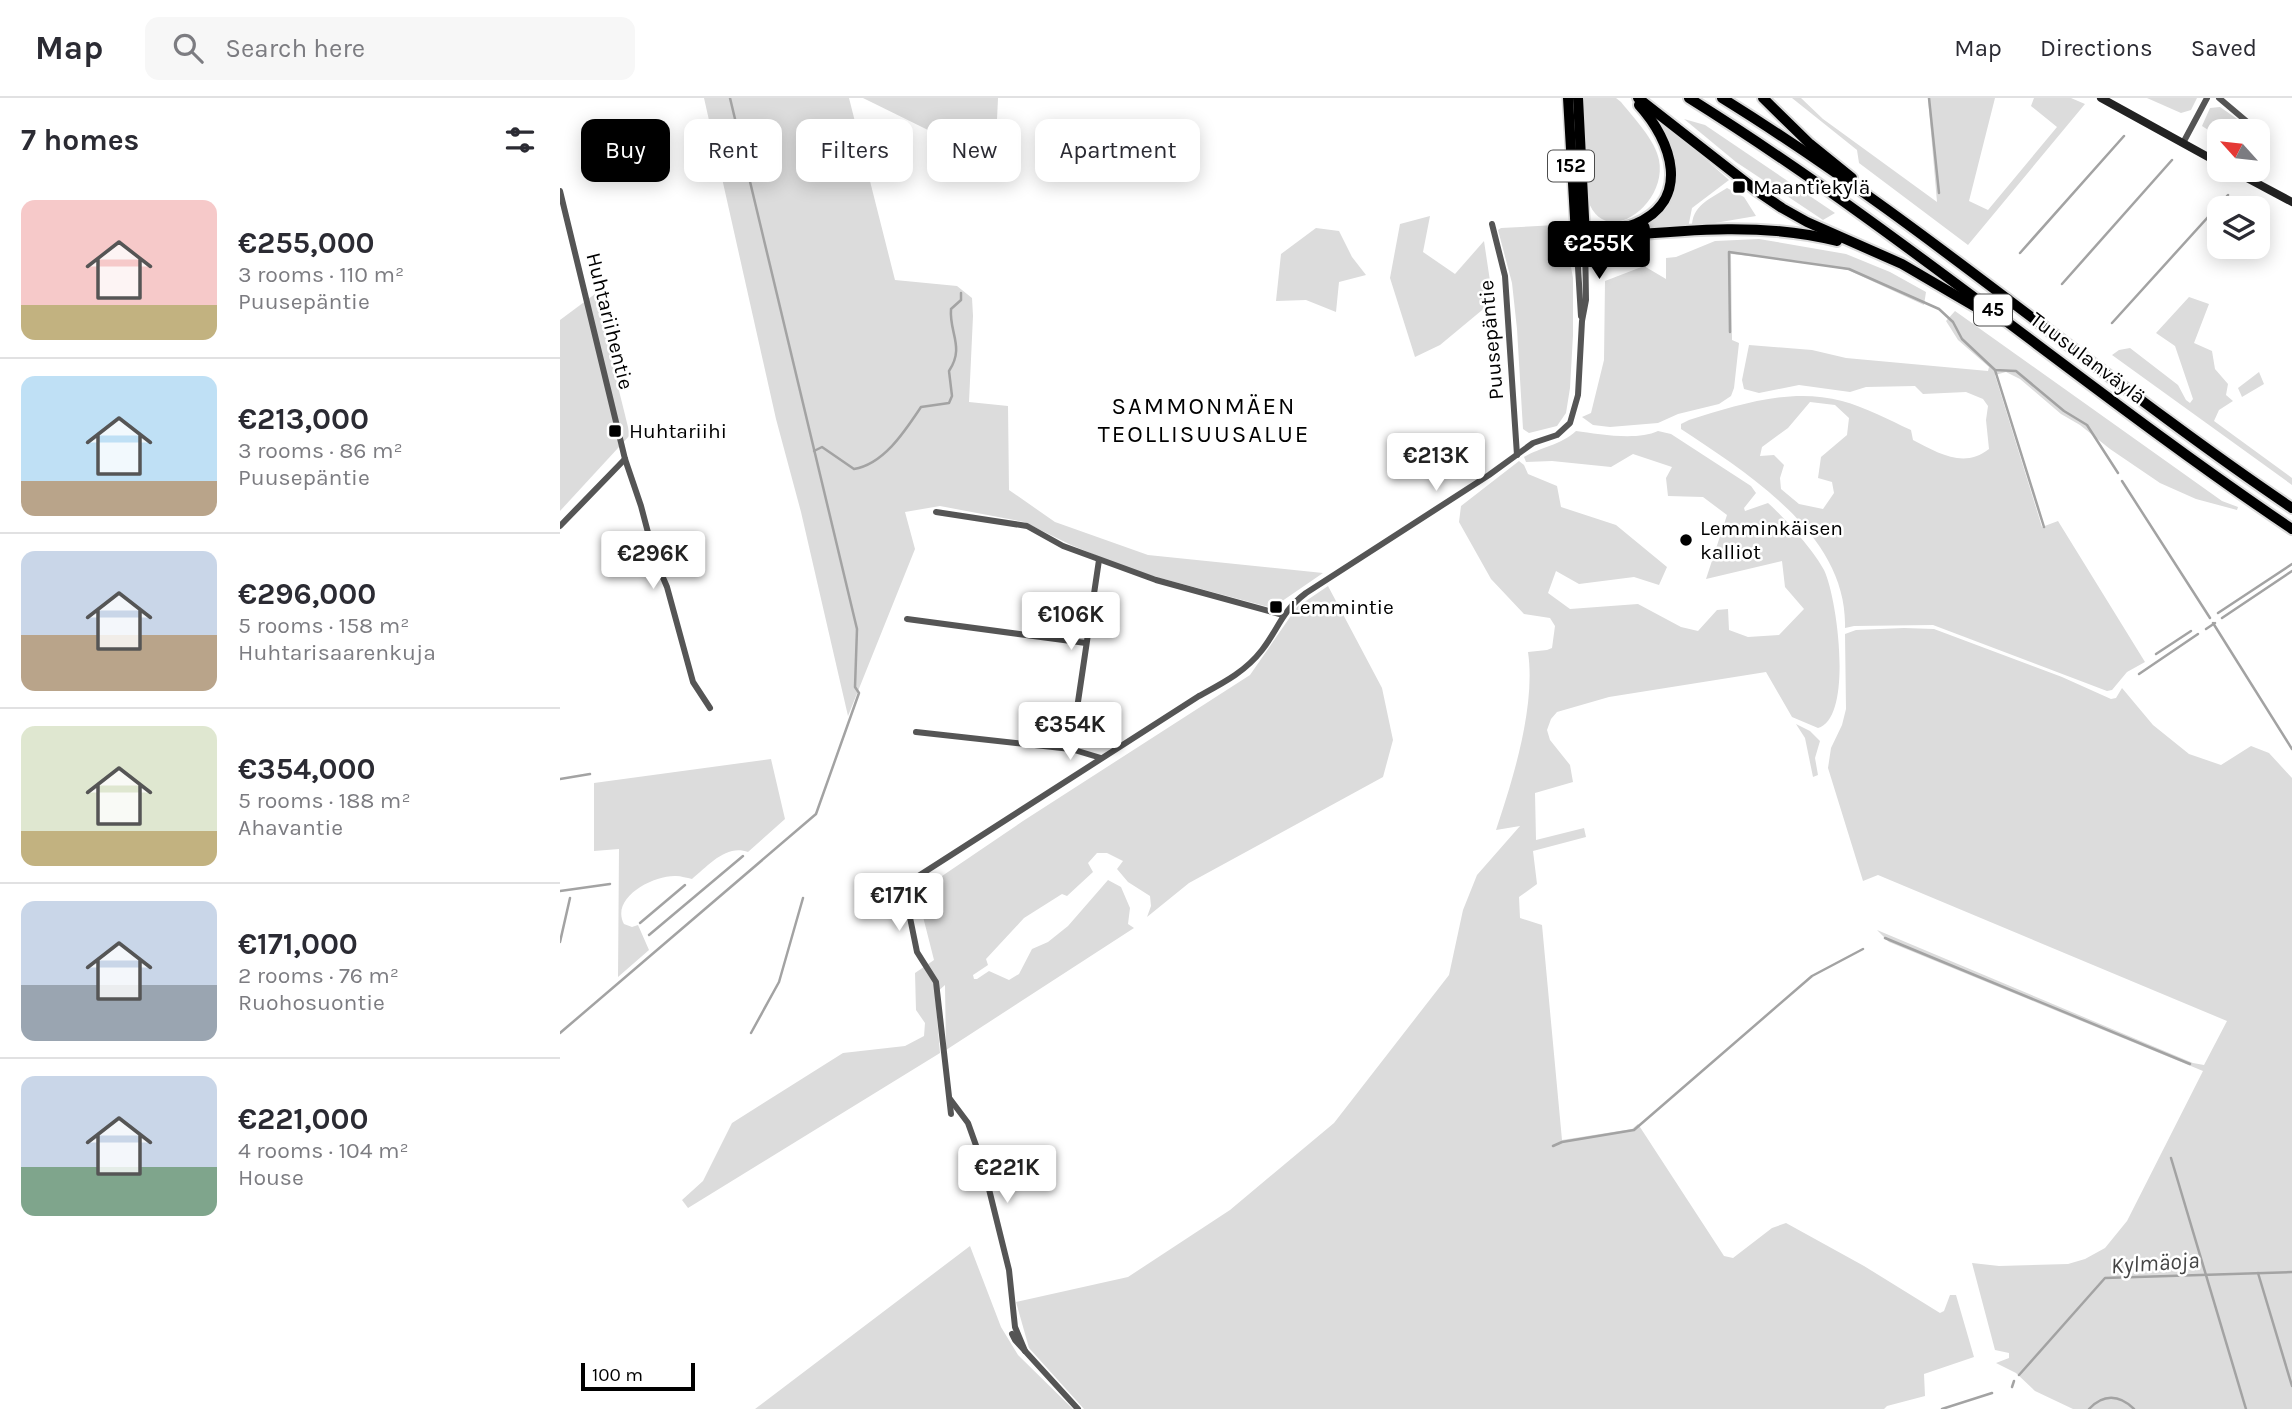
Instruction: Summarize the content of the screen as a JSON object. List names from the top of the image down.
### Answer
{
  "streets": {
    "highway": ["45", "Tuusulanväylä"],
    "main road": ["152"],
    "street": ["Huhtariihentie", "Puusepäntie"]
  },
  "districts": ["SAMMONMÄEN TEOLLISUUSALUE"],
  "water": ["Kylmäoja"],
  "places": {
    "transit": ["Maantiekylä", "Huhtariihi", "Lemmintie"],
    "other": ["Lemminkäisen kalliot"]
  },
  "scale_bar": "100 m",
  "north": "top left",
  "page": {
    "header": "Map",
    "search": "Search here",
    "nav": ["Map", "Directions", "Saved"],
    "heading": "7 homes",
    "chip": [
      "Buy",
      "Rent",
      "Filters",
      "New",
      "Apartment"
    ],
    "list": [
      {
        "name": "€255,000",
        "note": "3 rooms · 110 m² · Puusepäntie"
      },
      {
        "name": "€213,000",
        "note": "3 rooms · 86 m² · Puusepäntie"
      },
      {
        "name": "€296,000",
        "note": "5 rooms · 158 m² · Huhtarisaarenkuja"
      },
      {
        "name": "€354,000",
        "note": "5 rooms · 188 m² · Ahavantie"
      },
      {
        "name": "€171,000",
        "note": "2 rooms · 76 m² · Ruohosuontie"
      },
      {
        "name": "€221,000",
        "note": "4 rooms · 104 m² · House"
      }
    ],
    "price": [
      "€255K",
      "€213K",
      "€296K",
      "€106K",
      "€354K",
      "€171K",
      "€221K"
    ],
    "scale": "100 m"
  }
}
